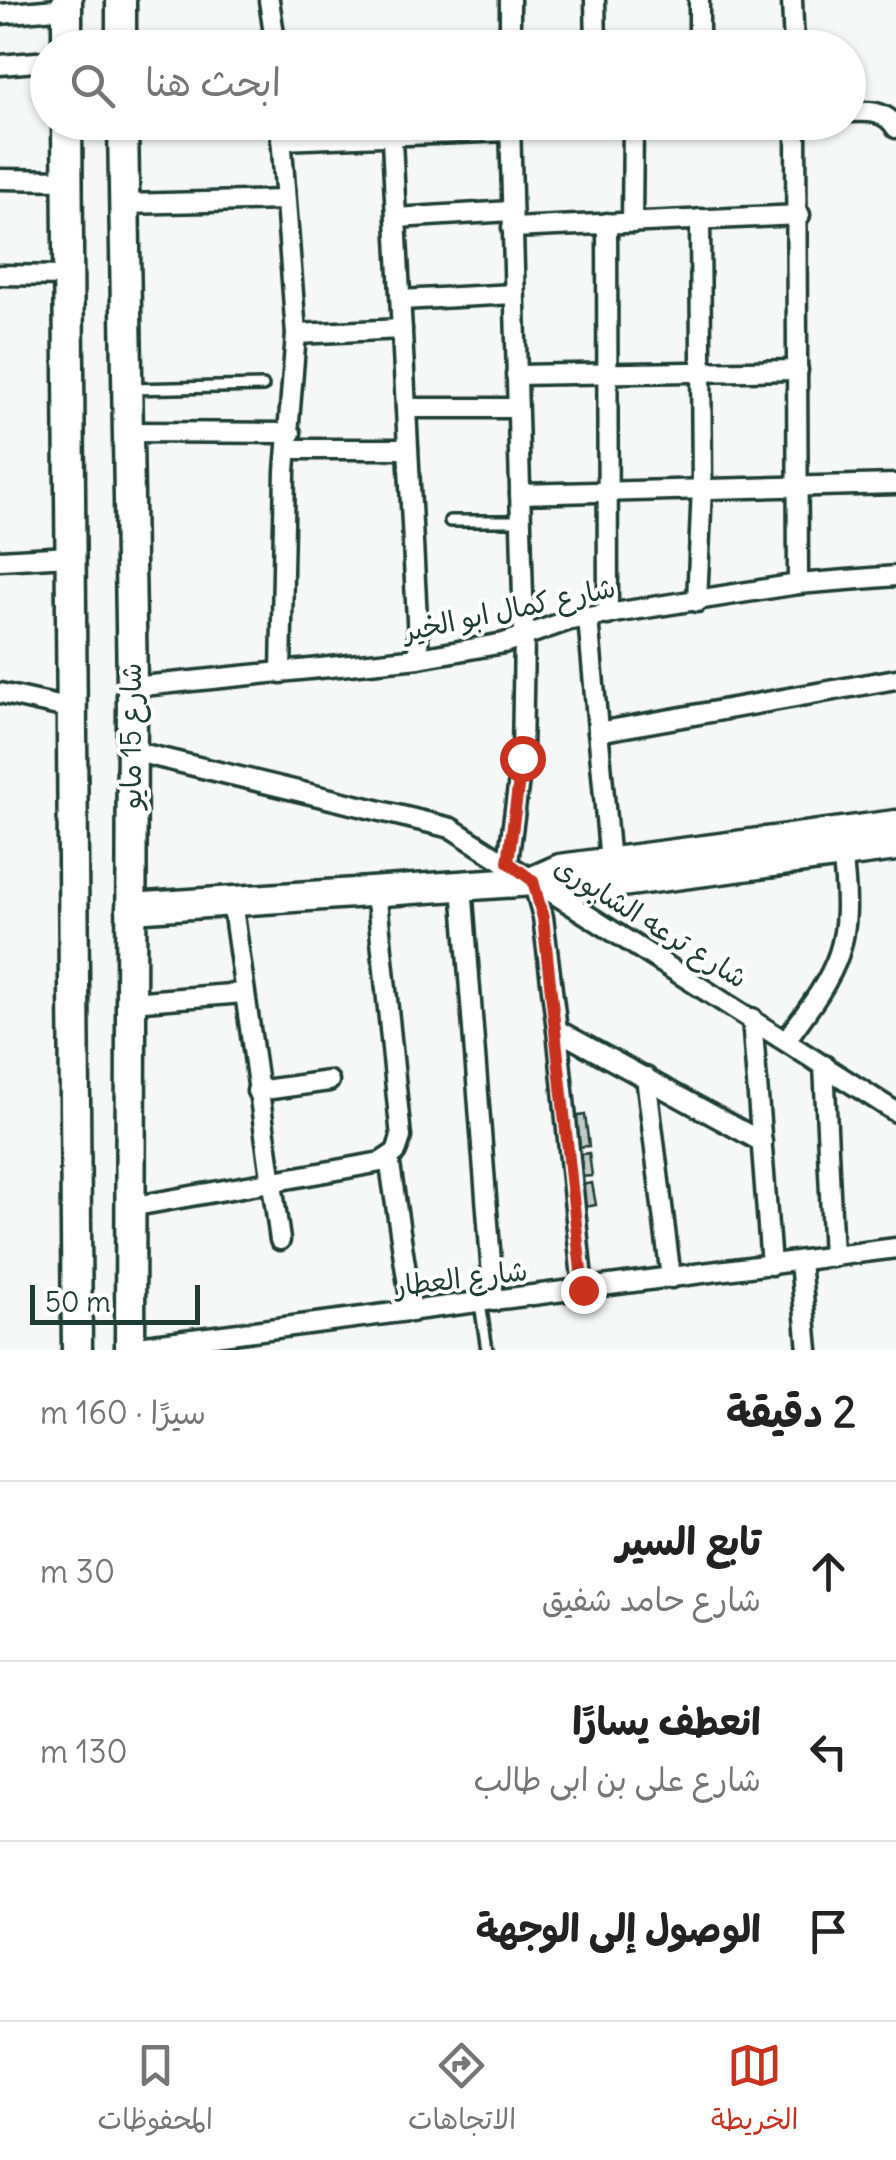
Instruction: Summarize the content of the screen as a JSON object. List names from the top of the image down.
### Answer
{
  "streets": {
    "main road": ["شارع 15 مايو"],
    "street": ["شارع كمال ابو الخير", "شارع ترعه الشابورى", "شارع العطار"]
  },
  "crossings": [
    ["شارع كمال ابو الخير", "شارع 15 مايو"],
    ["شارع 15 مايو", "شارع ترعه الشابورى"],
    ["شارع 15 مايو", "شارع العطار"]
  ],
  "scale_bar": "50 m",
  "page": {
    "search": "ابحث هنا",
    "scale": "50 m",
    "heading": ["2 دقيقة", "سيرًا · 160 m"],
    "list": [
      ["تابع السير", "شارع حامد شفيق", "30 m"],
      ["انعطف يسارًا", "شارع على بن ابى طالب", "130 m"],
      "الوصول إلى الوجهة"
    ],
    "nav": ["الخريطة", "الاتجاهات", "المحفوظات"]
  }
}
